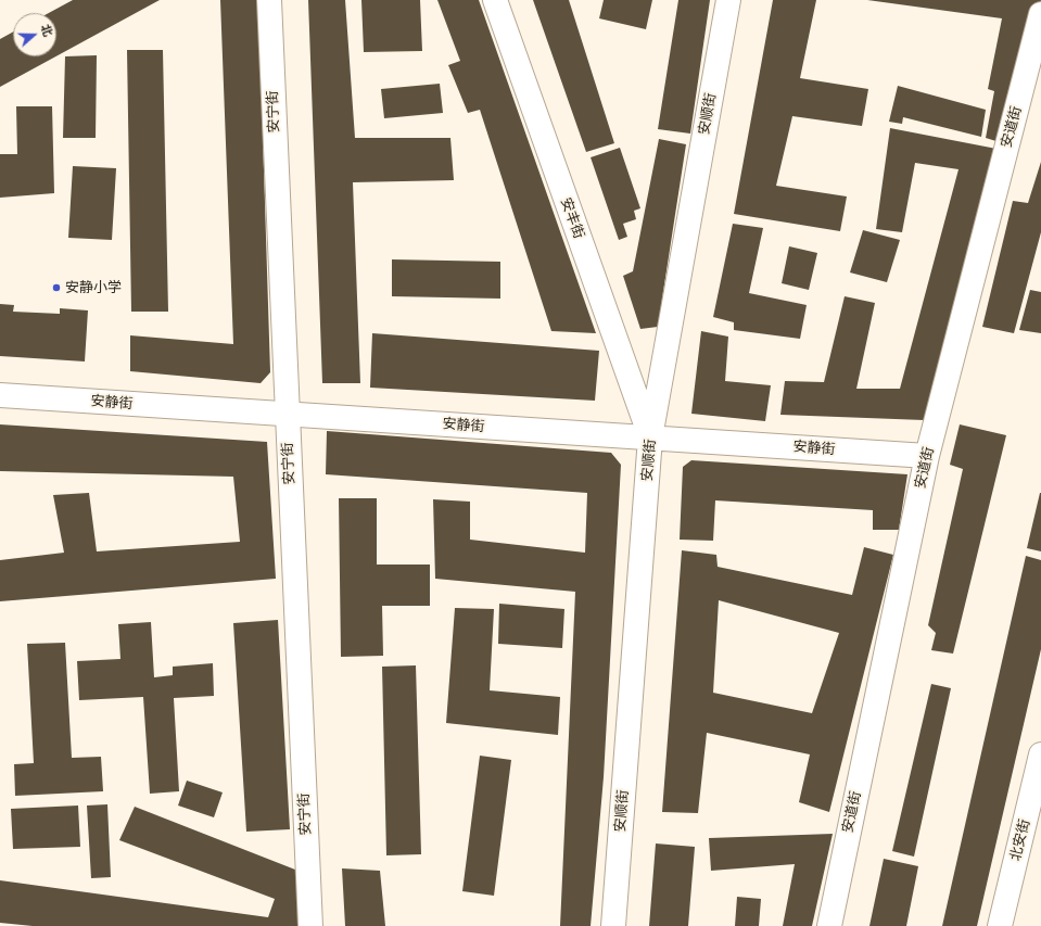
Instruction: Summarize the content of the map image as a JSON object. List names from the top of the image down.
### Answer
{
  "streets": {
    "street": [
      "安宁街",
      "安顺街",
      "安道街",
      "安丰街",
      "安静街",
      "北安街"
    ]
  },
  "crossings": [
    ["安宁街", "安静街"],
    ["安顺街", "安丰街"],
    ["安顺街", "安静街"],
    ["安道街", "安静街"],
    ["安丰街", "安静街"]
  ],
  "places": ["安静小学"],
  "north": "right"
}
